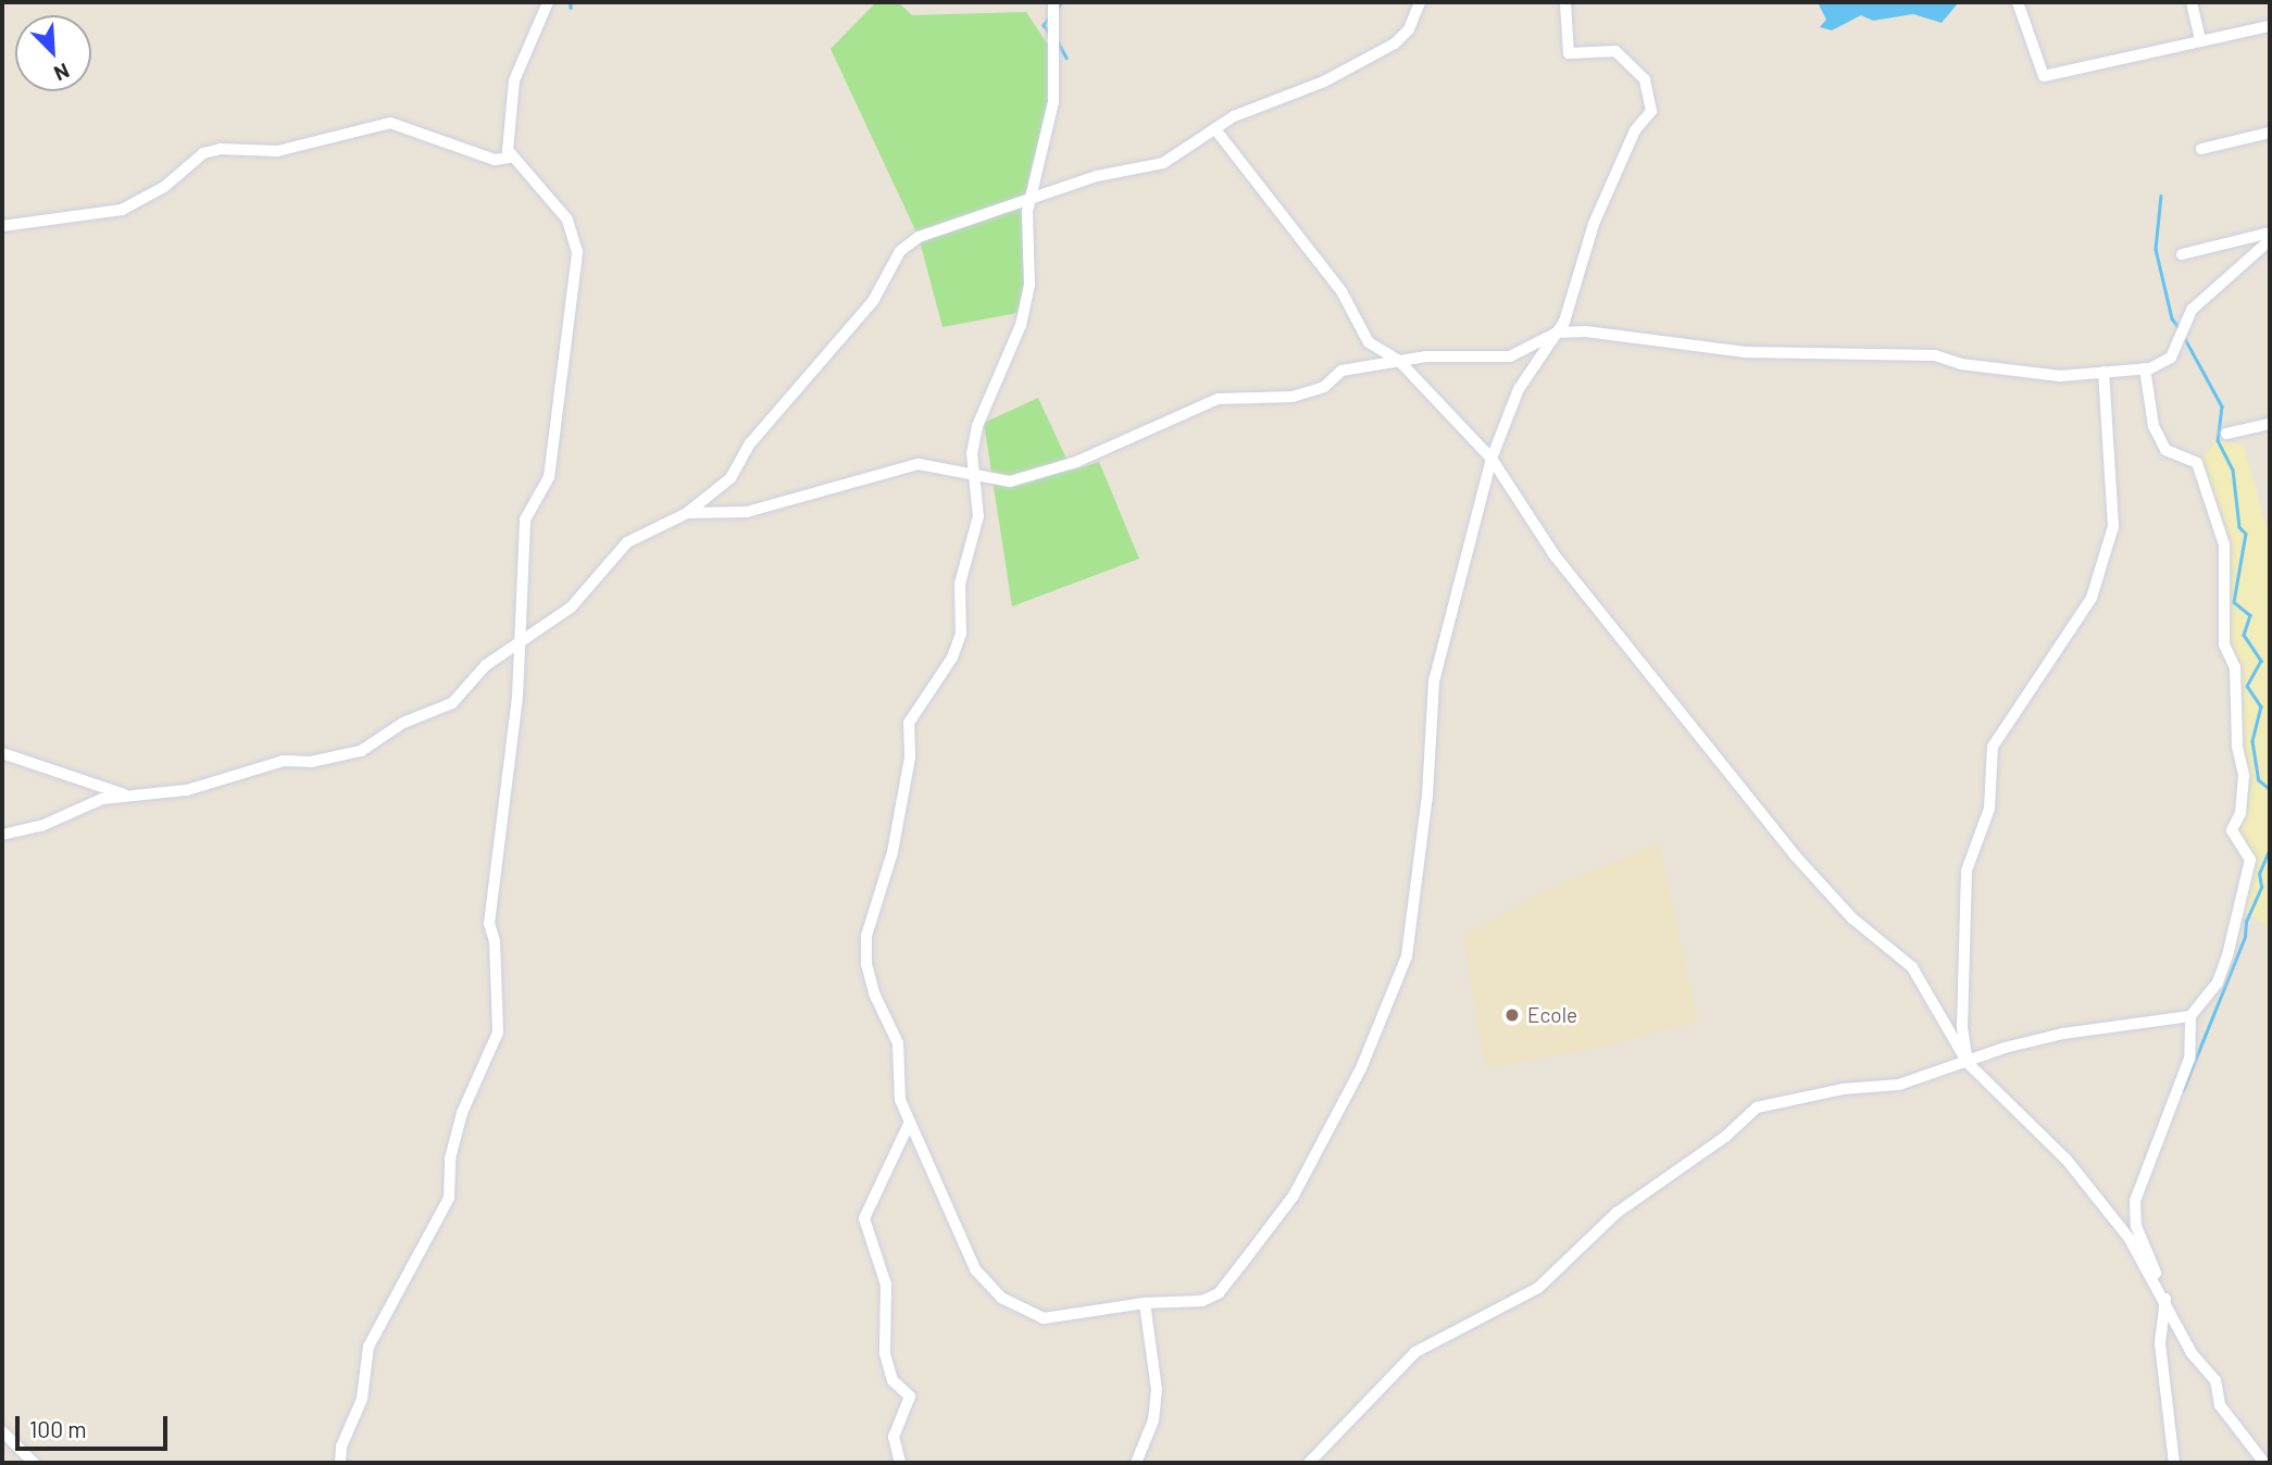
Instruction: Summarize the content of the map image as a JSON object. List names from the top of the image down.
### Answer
{
  "places": ["Ecole"],
  "scale_bar": "100 m",
  "north": "bottom right"
}
